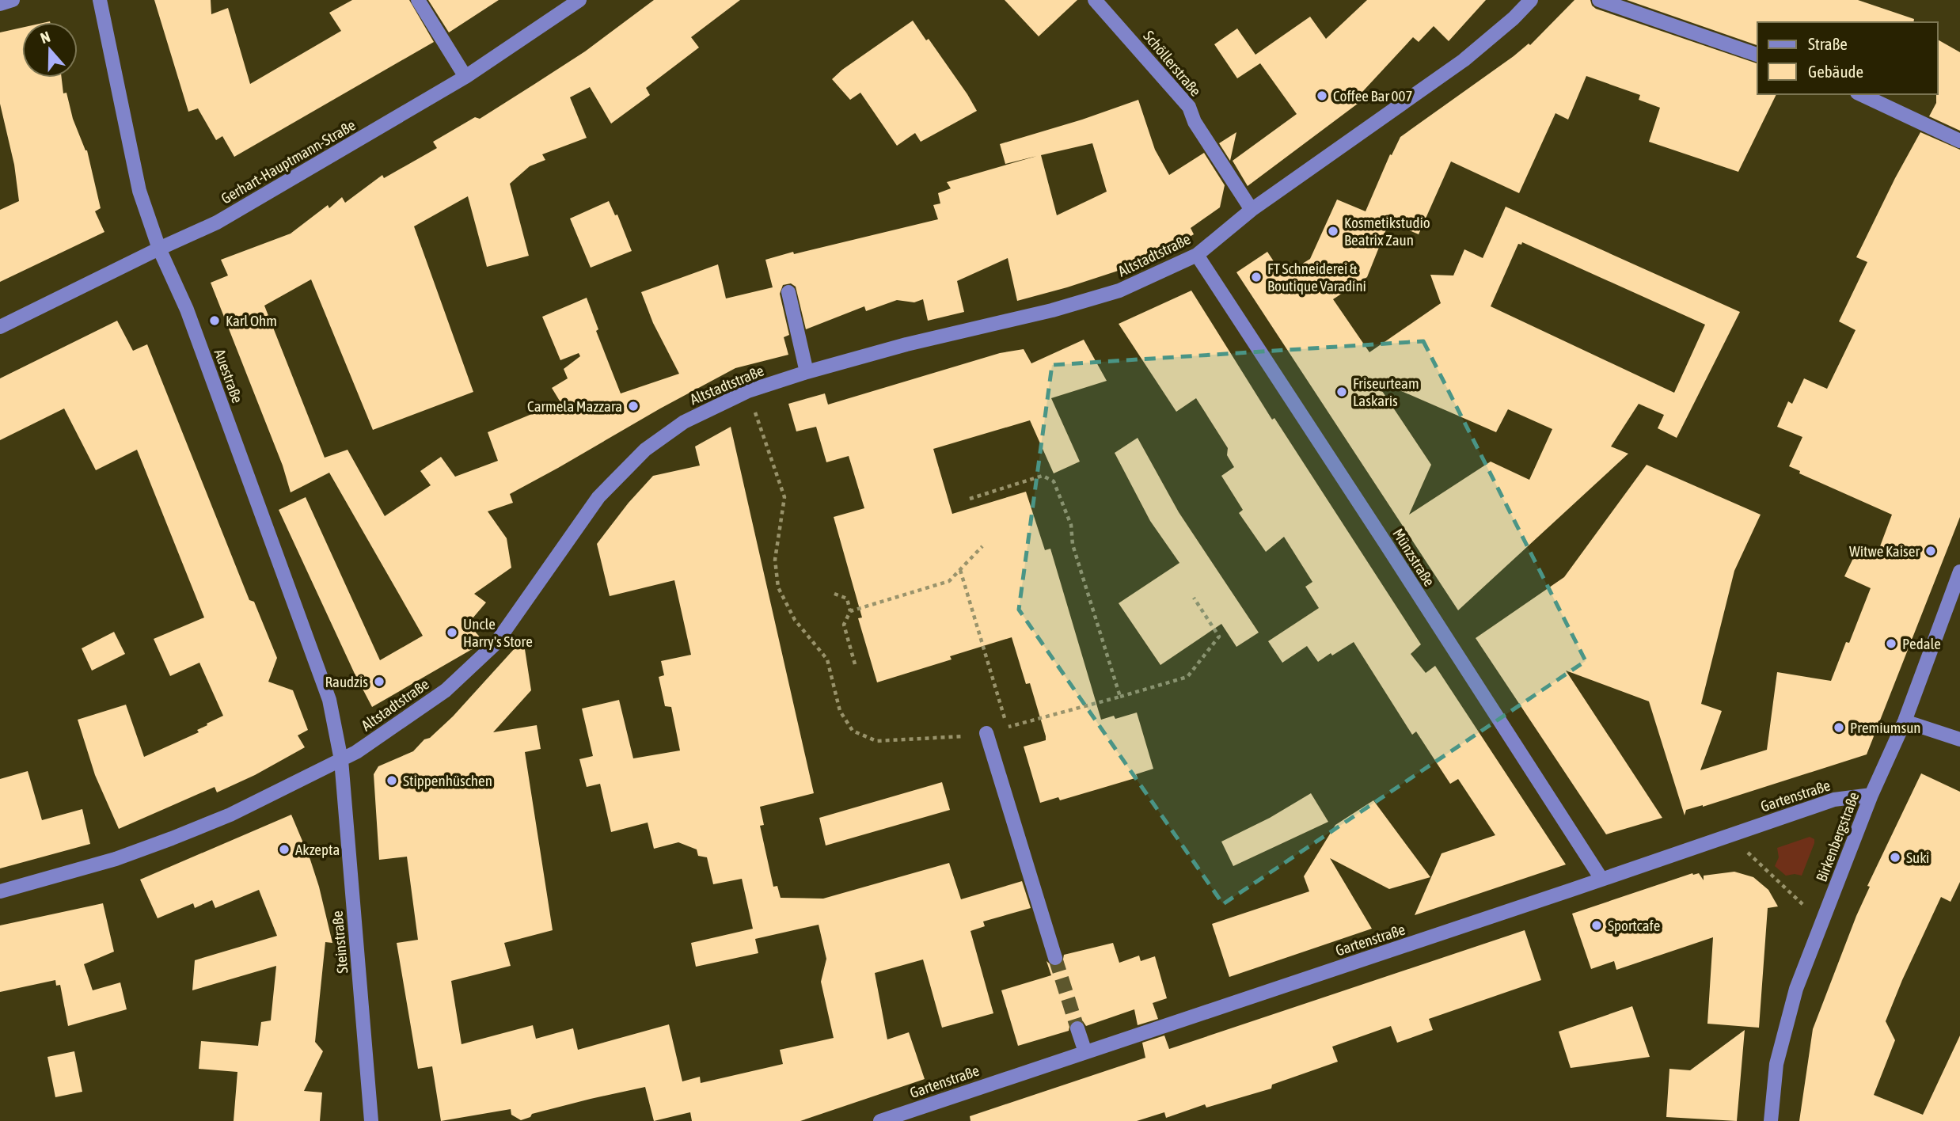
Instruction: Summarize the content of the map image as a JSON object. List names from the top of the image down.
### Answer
{
  "streets": {
    "street": [
      "Schöllerstraße",
      "Gerhart-Hauptmann-Straße",
      "Altstadtstraße",
      "Auestraße",
      "Münzstraße",
      "Gartenstraße",
      "Birkenbergstraße",
      "Steinstraße"
    ]
  },
  "crossings": [
    ["Schöllerstraße", "Altstadtstraße"],
    ["Gerhart-Hauptmann-Straße", "Auestraße"],
    ["Altstadtstraße", "Auestraße"],
    ["Altstadtstraße", "Münzstraße"],
    ["Altstadtstraße", "Steinstraße"],
    ["Auestraße", "Steinstraße"],
    ["Münzstraße", "Gartenstraße"],
    ["Gartenstraße", "Birkenbergstraße"]
  ],
  "places": [
    "Coffee Bar 007",
    "Kosmetikstudio Beatrix Zaun",
    "FT Schneiderei & Boutique Varadini",
    "Karl Ohm",
    "Friseurteam Laskaris",
    "Carmela Mazzara",
    "Witwe Kaiser",
    "Uncle Harry's Store",
    "Pedale",
    "Raudzis",
    "Premiumsun",
    "Stippenhüschen",
    "Akzepta",
    "Suki",
    "Sportcafe"
  ],
  "legend": ["Straße", "Gebäude"],
  "north": "top"
}
